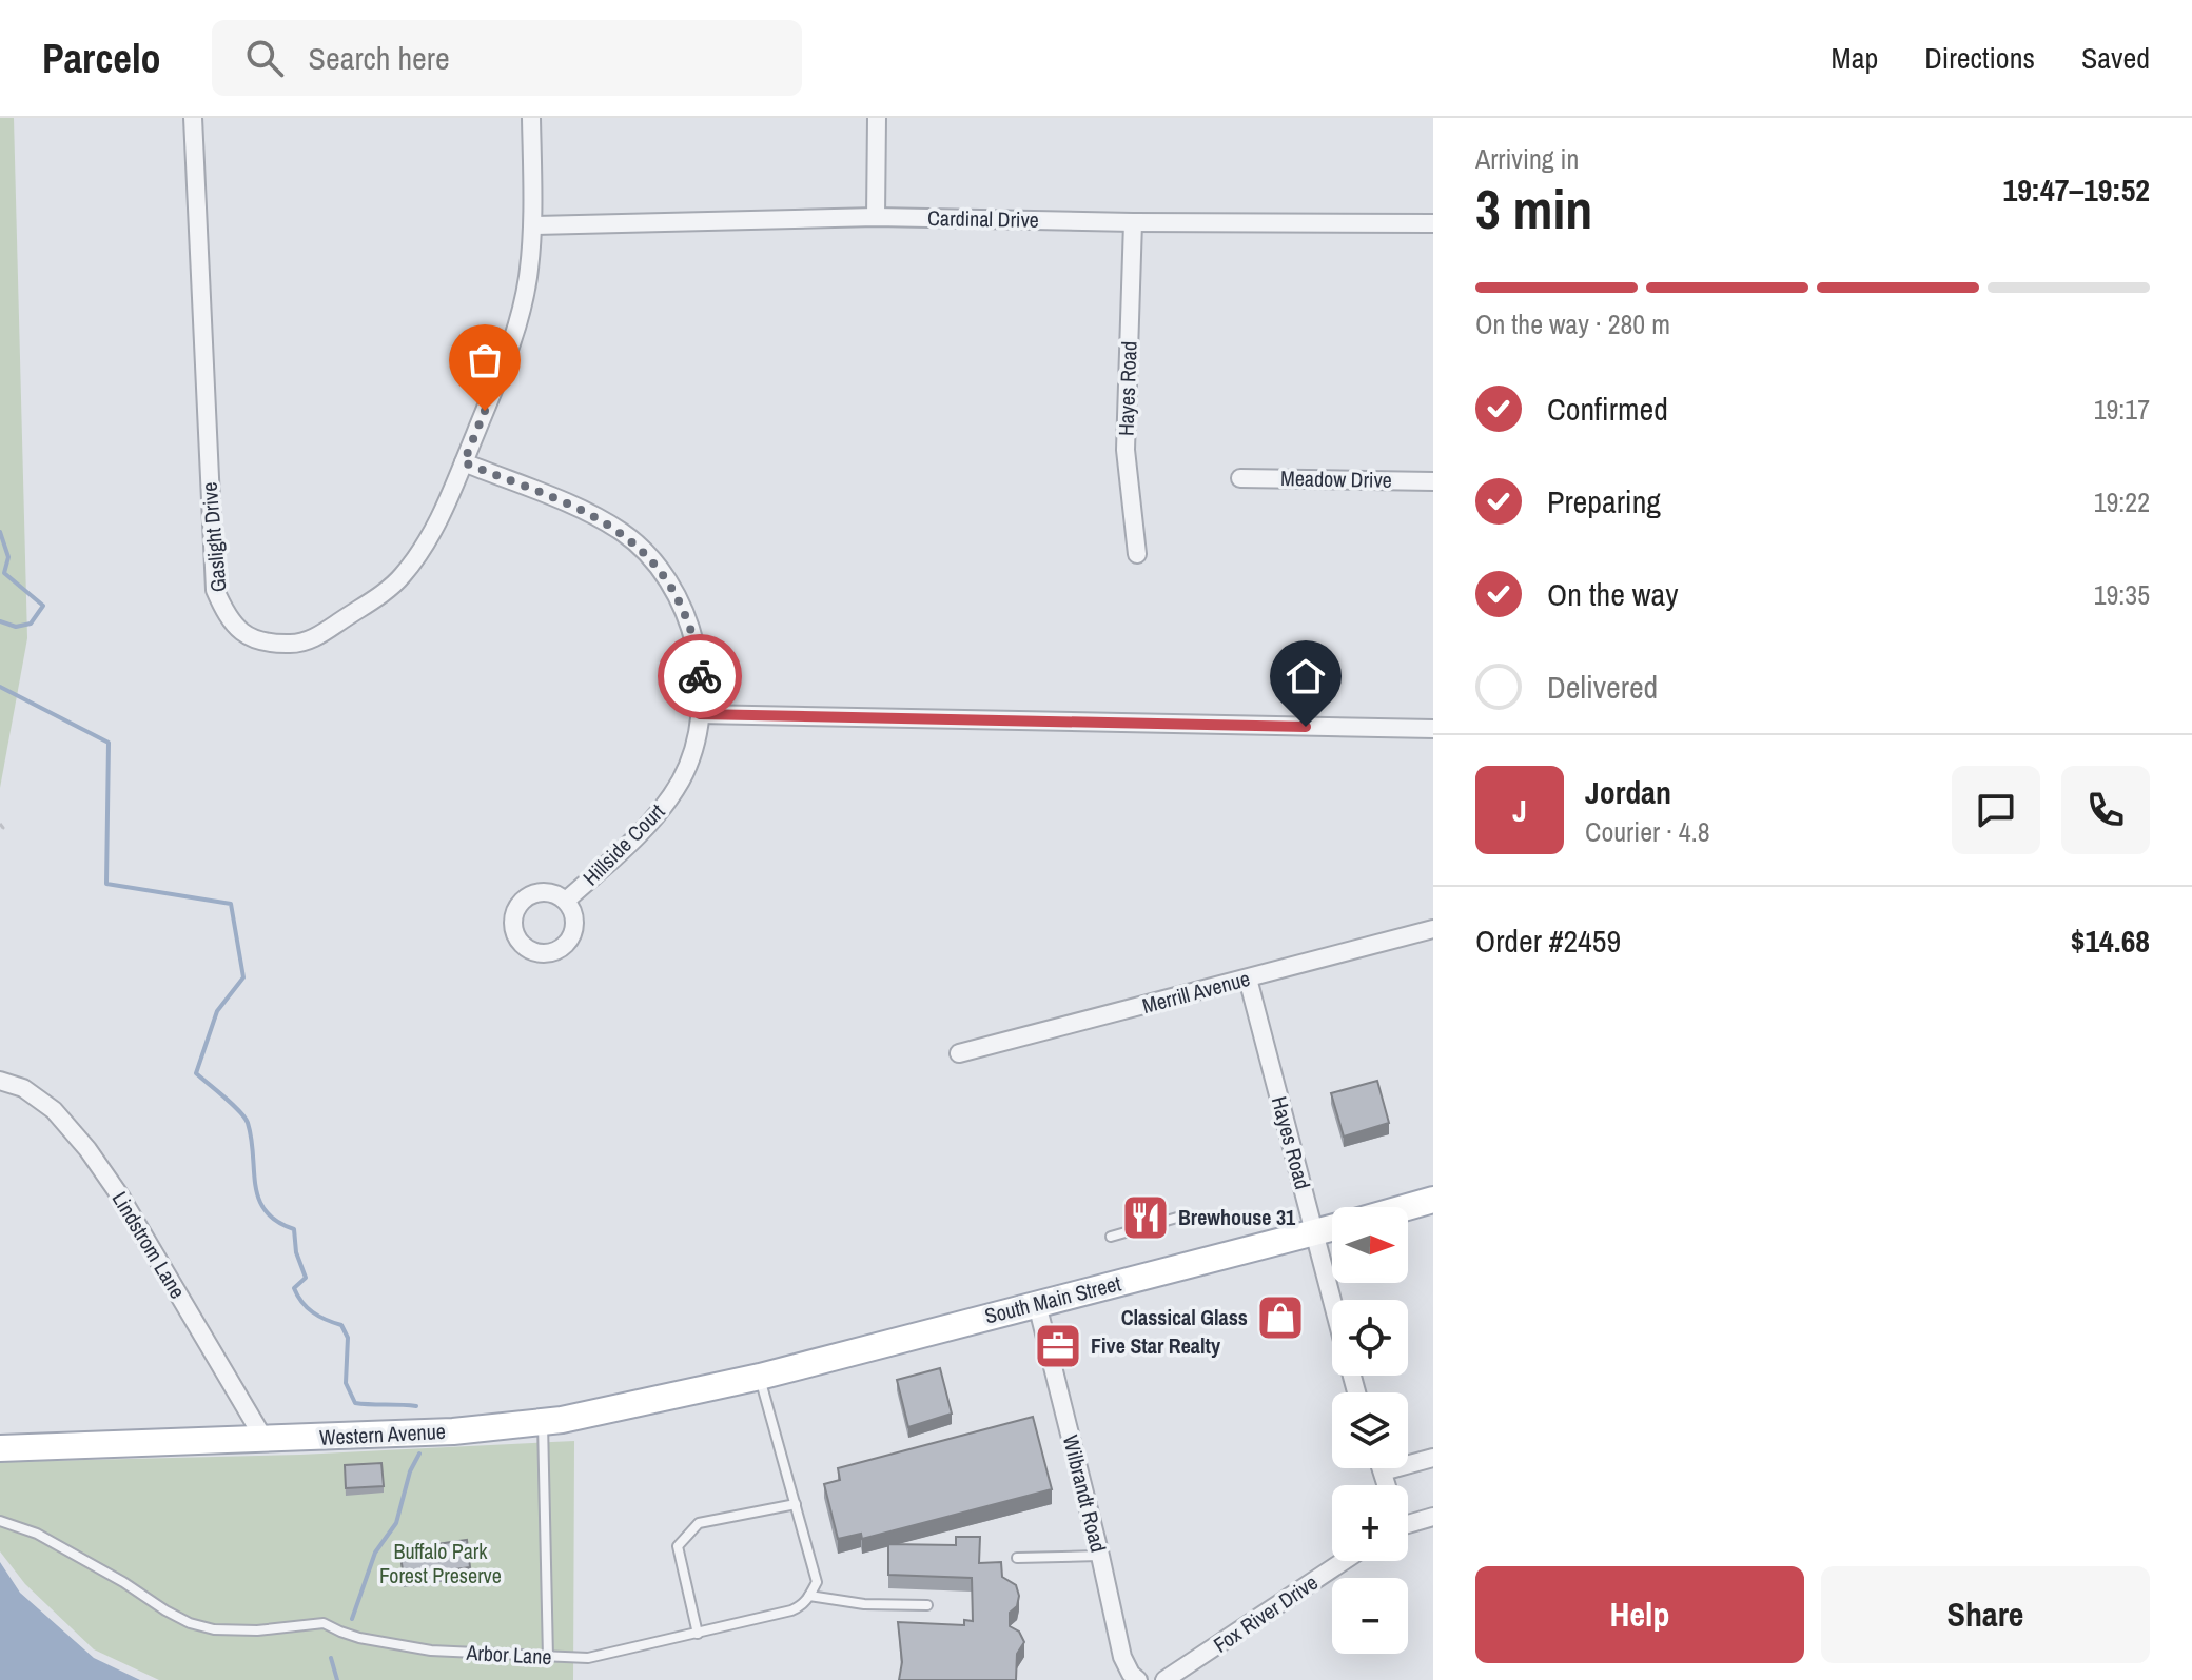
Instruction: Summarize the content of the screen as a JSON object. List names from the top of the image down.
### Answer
{
  "streets": {
    "main road": ["South Main Street", "Western Avenue"],
    "street": [
      "Cardinal Drive",
      "Hayes Road",
      "Meadow Drive",
      "Gaslight Drive",
      "Hillside Court",
      "Merrill Avenue",
      "Lindstrom Lane",
      "Wilbrandt Road",
      "Fox River Drive"
    ],
    "lane": ["Arbor Lane"]
  },
  "crossings": [
    ["Cardinal Drive", "Hayes Road"],
    ["Cardinal Drive", "Gaslight Drive"],
    ["Hayes Road", "Merrill Avenue"],
    ["Hayes Road", "South Main Street"],
    ["Gaslight Drive", "Hillside Court"],
    ["Lindstrom Lane", "Western Avenue"],
    ["South Main Street", "Western Avenue"],
    ["South Main Street", "Wilbrandt Road"]
  ],
  "parks": ["Buffalo Park Forest Preserve"],
  "places": {
    "restaurant": ["Brewhouse 31"],
    "shop": ["Classical Glass"],
    "office": ["Five Star Realty"]
  },
  "north": "right",
  "page": {
    "header": "Parcelo",
    "search": "Search here",
    "nav": ["Map", "Directions", "Saved"],
    "heading": ["3 min", "Arriving in", "19:47–19:52"],
    "panel": [
      "Jordan",
      "Courier · 4.8",
      "Order #2459",
      "$14.68"
    ],
    "bar": "On the way · 280 m",
    "list": [
      ["Confirmed", "19:17"],
      ["Preparing", "19:22"],
      ["On the way", "19:35"],
      "Delivered"
    ],
    "round": "J",
    "map_buttons": ["+", "−"],
    "buttons": ["Help", "Share"]
  }
}
